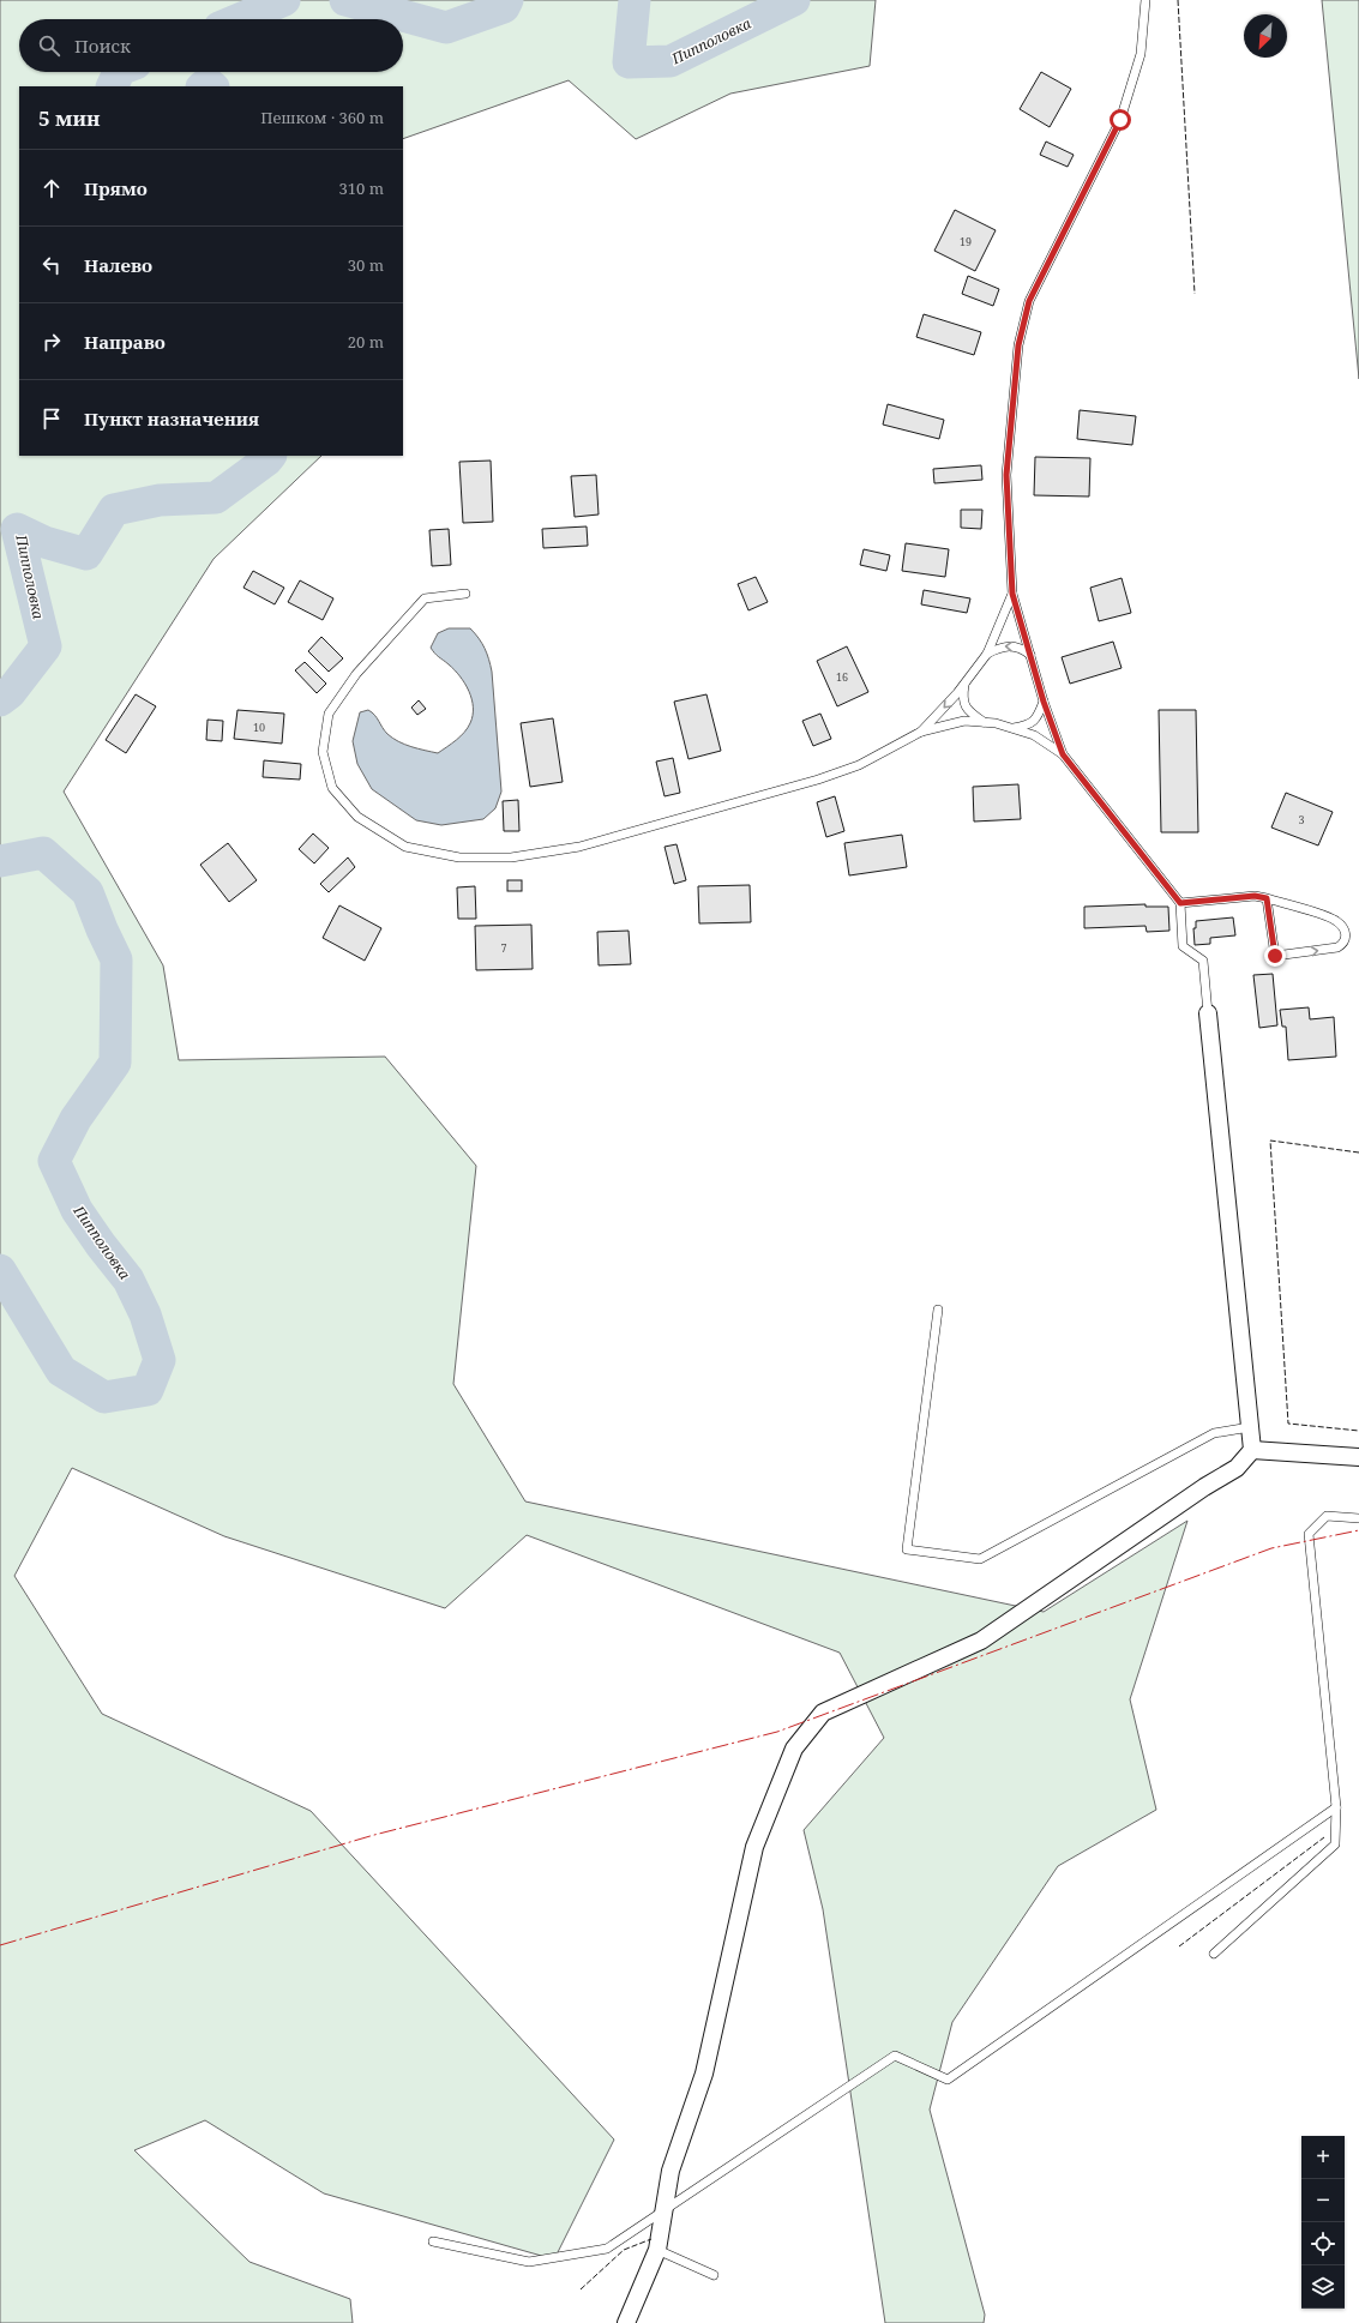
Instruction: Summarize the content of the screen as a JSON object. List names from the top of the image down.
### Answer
{
  "water": ["Пипполовка"],
  "house_numbers": [
    "19",
    "16",
    "10",
    "3",
    "7"
  ],
  "north": "bottom left",
  "page": {
    "search": "Поиск",
    "heading": ["5 мин", "Пешком · 360 m"],
    "list": [
      ["Прямо", "310 m"],
      ["Налево", "30 m"],
      ["Направо", "20 m"],
      "Пункт назначения"
    ],
    "map_buttons": ["+", "−"]
  }
}
